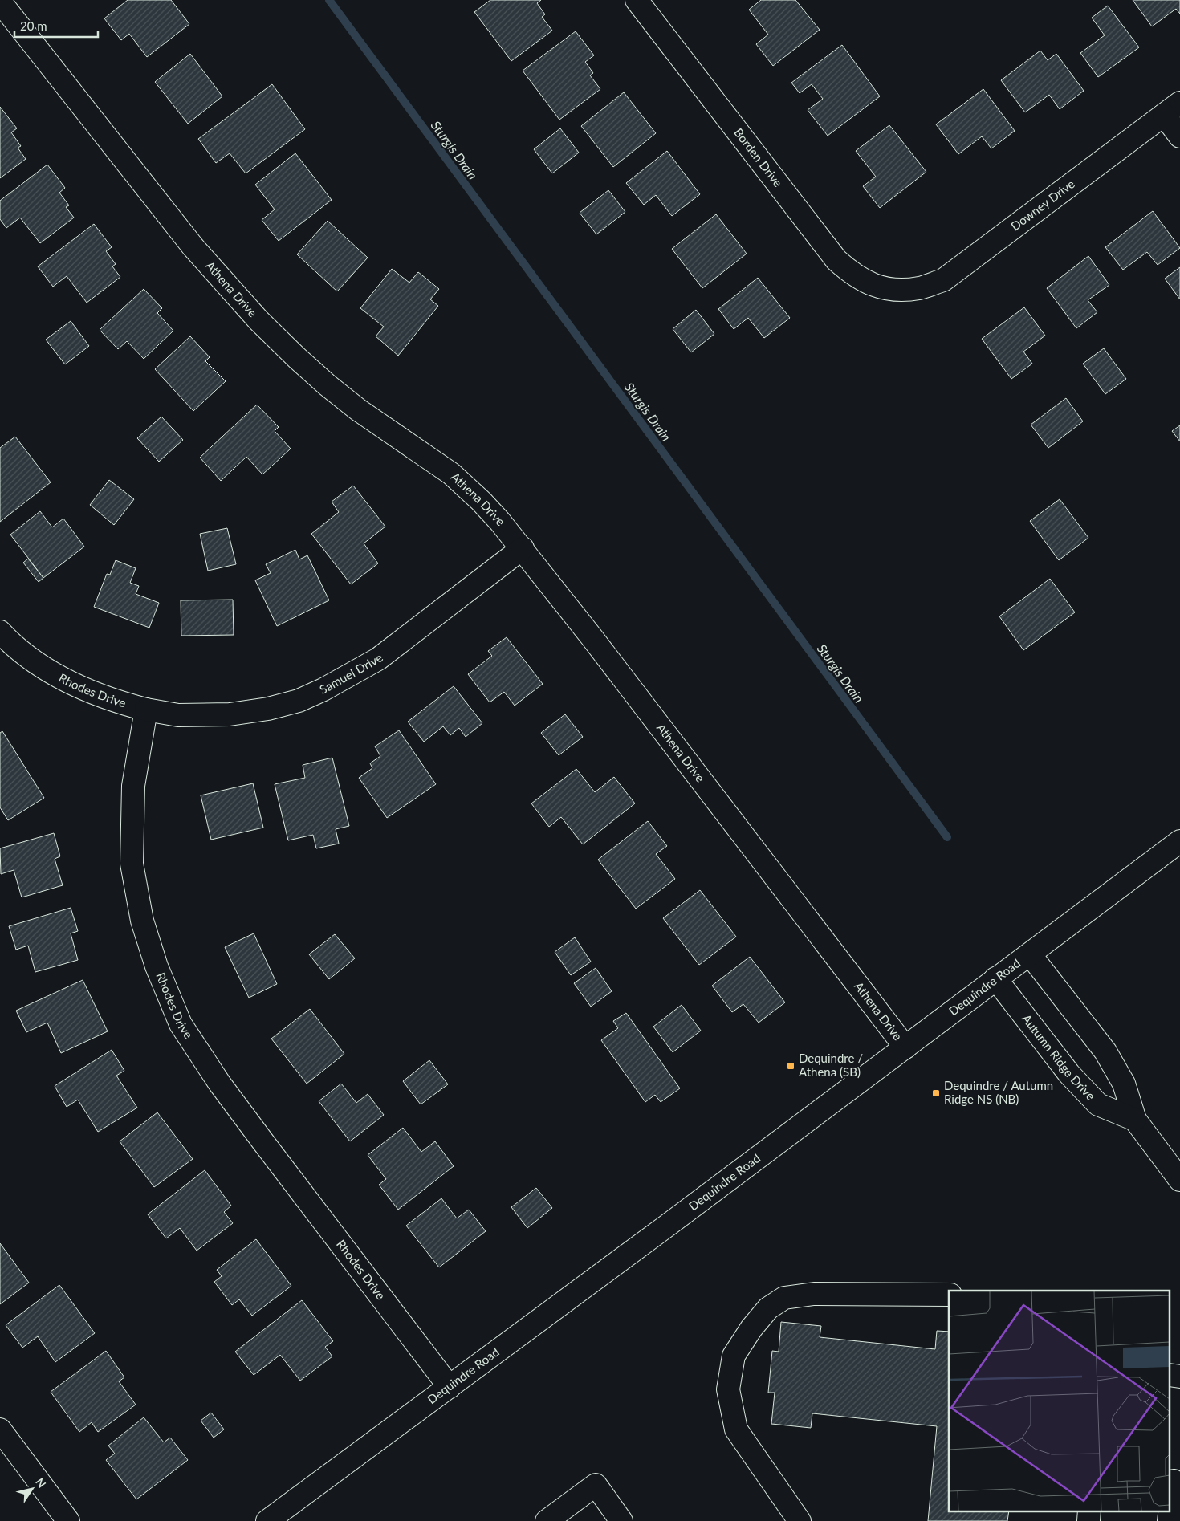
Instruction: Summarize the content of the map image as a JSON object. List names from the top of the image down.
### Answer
{
  "streets": {
    "street": [
      "Borden Drive",
      "Downey Drive",
      "Athena Drive",
      "Samuel Drive",
      "Rhodes Drive",
      "Dequindre Road",
      "Autumn Ridge Drive"
    ]
  },
  "crossings": [
    ["Borden Drive", "Downey Drive"],
    ["Athena Drive", "Samuel Drive"],
    ["Athena Drive", "Dequindre Road"],
    ["Samuel Drive", "Rhodes Drive"],
    ["Rhodes Drive", "Dequindre Road"],
    ["Dequindre Road", "Autumn Ridge Drive"]
  ],
  "water": ["Sturgis Drain"],
  "places": {
    "transit": ["Dequindre / Athena (SB)", "Dequindre / Autumn Ridge NS (NB)"]
  },
  "scale_bar": "20 m",
  "north": "top right"
}
